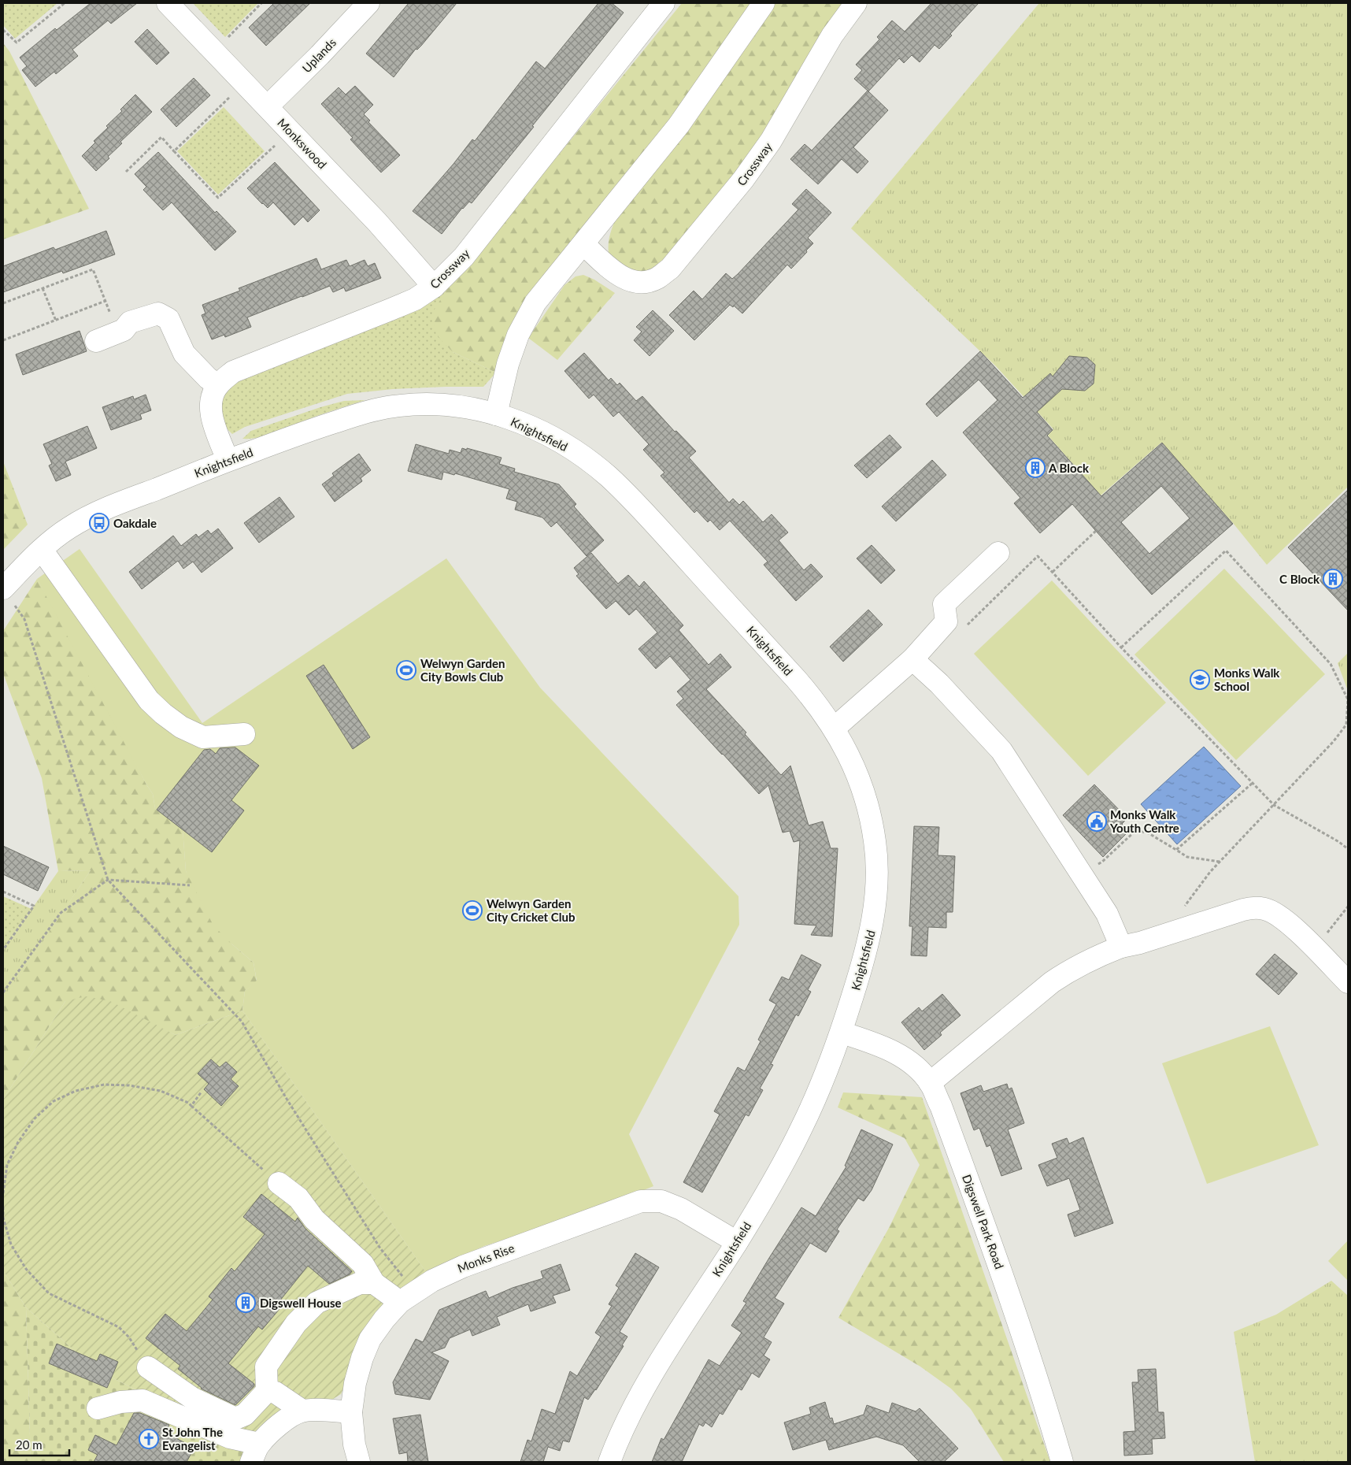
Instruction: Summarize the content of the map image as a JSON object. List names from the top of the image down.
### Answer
{
  "streets": {
    "street": [
      "Uplands",
      "Monkswood",
      "Crossway",
      "Knightsfield",
      "Digswell Park Road",
      "Monks Rise"
    ]
  },
  "crossings": [
    ["Uplands", "Monkswood"],
    ["Monkswood", "Crossway"],
    ["Crossway", "Knightsfield"],
    ["Knightsfield", "Digswell Park Road"],
    ["Knightsfield", "Monks Rise"]
  ],
  "places": {
    "building": ["A Block", "C Block", "Digswell House"],
    "bus stop": ["Oakdale"],
    "sports": ["Welwyn Garden City Bowls Club", "Welwyn Garden City Cricket Club"],
    "school or university": ["Monks Walk School"],
    "public building": ["Monks Walk Youth Centre"],
    "church": ["St John The Evangelist"]
  },
  "scale_bar": "20 m"
}
